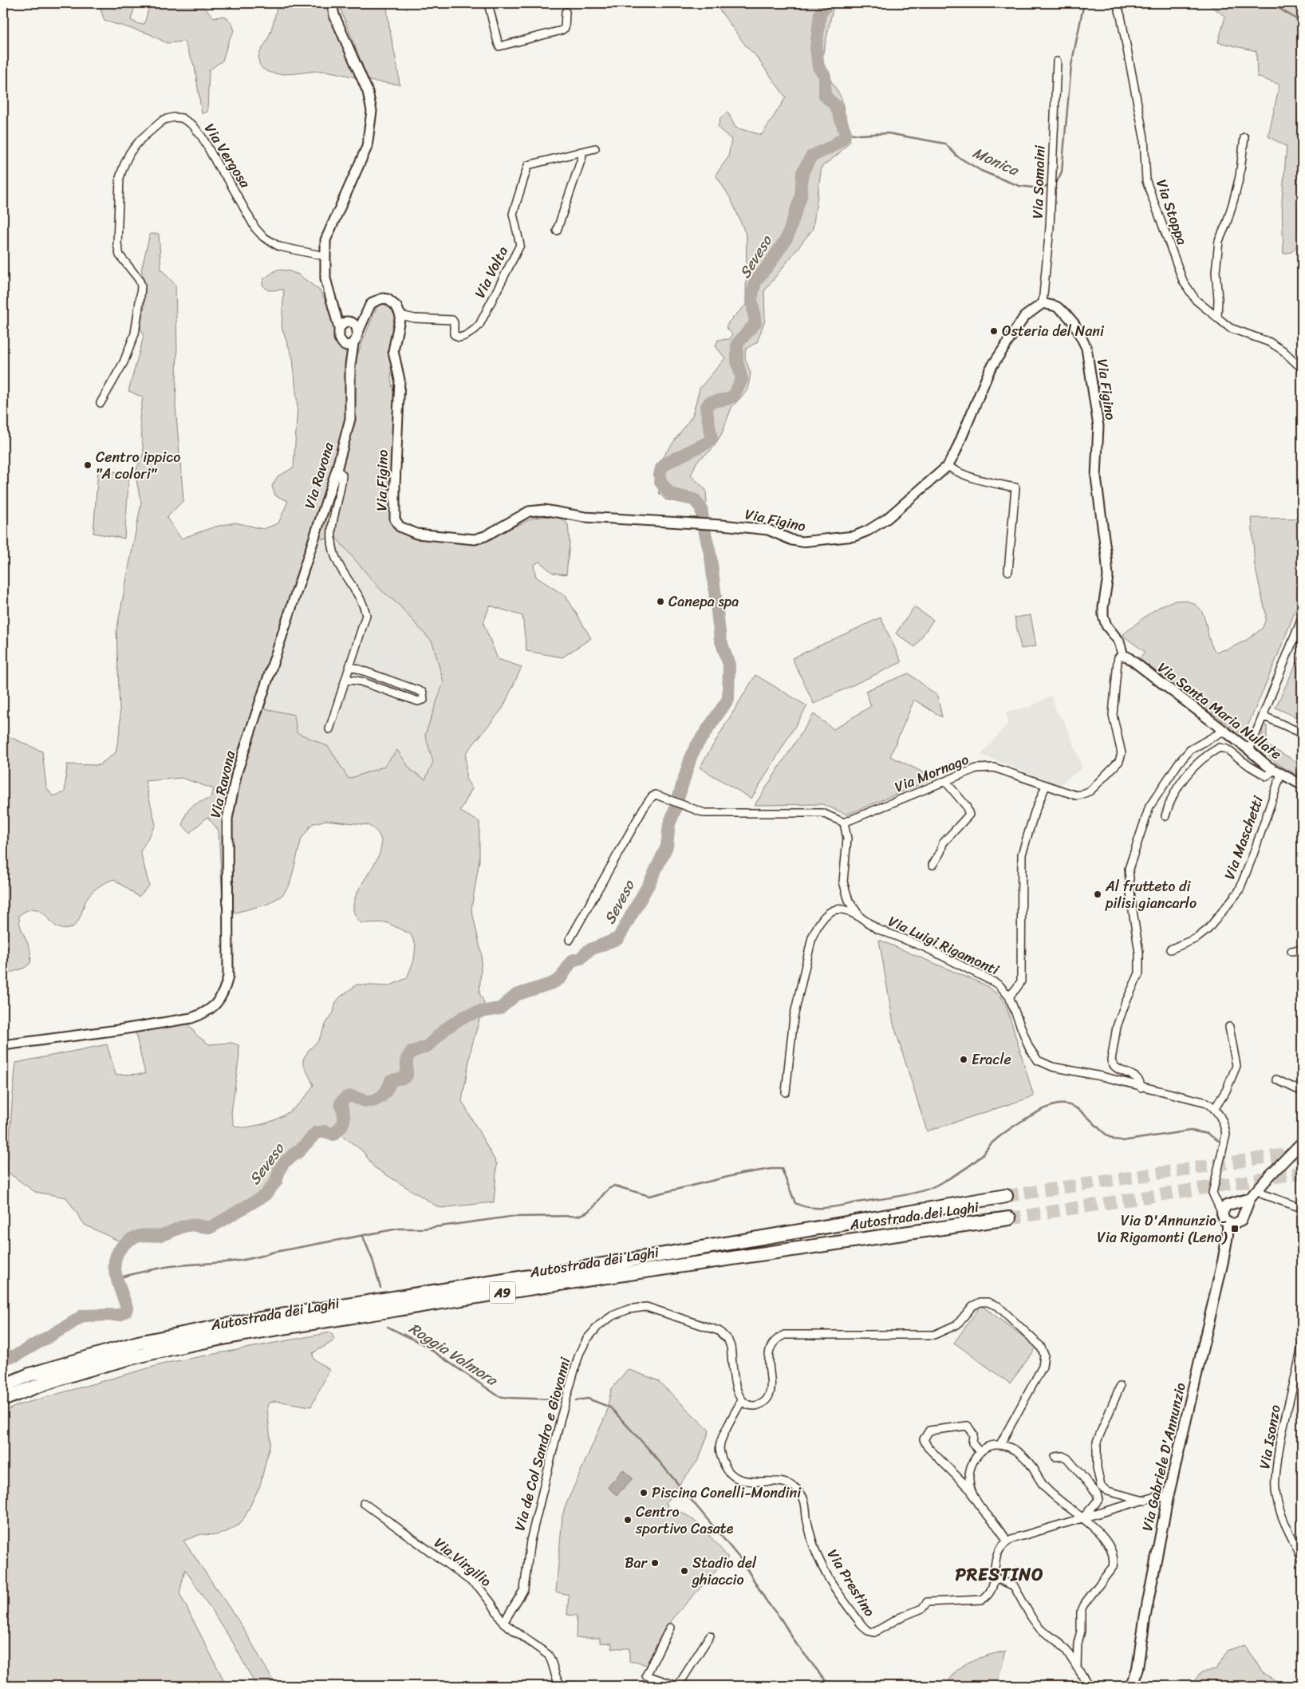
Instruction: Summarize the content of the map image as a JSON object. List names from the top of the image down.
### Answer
{
  "streets": {
    "highway": ["Autostrada dei Laghi", "A9"],
    "main road": ["Via Gabriele D'Annunzio"],
    "street": [
      "Via Vergosa",
      "Via Somaini",
      "Via Stoppa",
      "Via Volta",
      "Via Figino",
      "Via Ravona",
      "Via Santa Maria Nullate",
      "Via Mornago",
      "Via Maschetti",
      "Via Luigi Rigamonti",
      "Via Isonzo",
      "Via de Col Sandro e Giovanni",
      "Via Virgilio",
      "Via Prestino"
    ]
  },
  "crossings": [
    ["Via Somaini", "Via Figino"],
    ["Via Volta", "Via Figino"],
    ["Via Figino", "Via Santa Maria Nullate"],
    ["Via Figino", "Via Mornago"],
    ["Via Santa Maria Nullate", "Via Mornago"],
    ["Via Santa Maria Nullate", "Via Maschetti"],
    ["Via Mornago", "Via Luigi Rigamonti"],
    ["Via de Col Sandro e Giovanni", "Via Virgilio"],
    ["Via de Col Sandro e Giovanni", "Via Prestino"]
  ],
  "districts": ["PRESTINO"],
  "water": ["Monica", "Seveso", "Roggia Valmora"],
  "places": {
    "other": [
      "Osteria del Nani",
      "Centro ippico \"A colori\"",
      "Canepa spa",
      "Al frutteto di pilisi giancarlo",
      "Eracle",
      "Piscina Conelli-Mondini",
      "Centro sportivo Casate",
      "Bar",
      "Stadio del ghiaccio"
    ],
    "transit": ["Via D'Annunzio - Via Rigamonti (Leno)"]
  }
}
